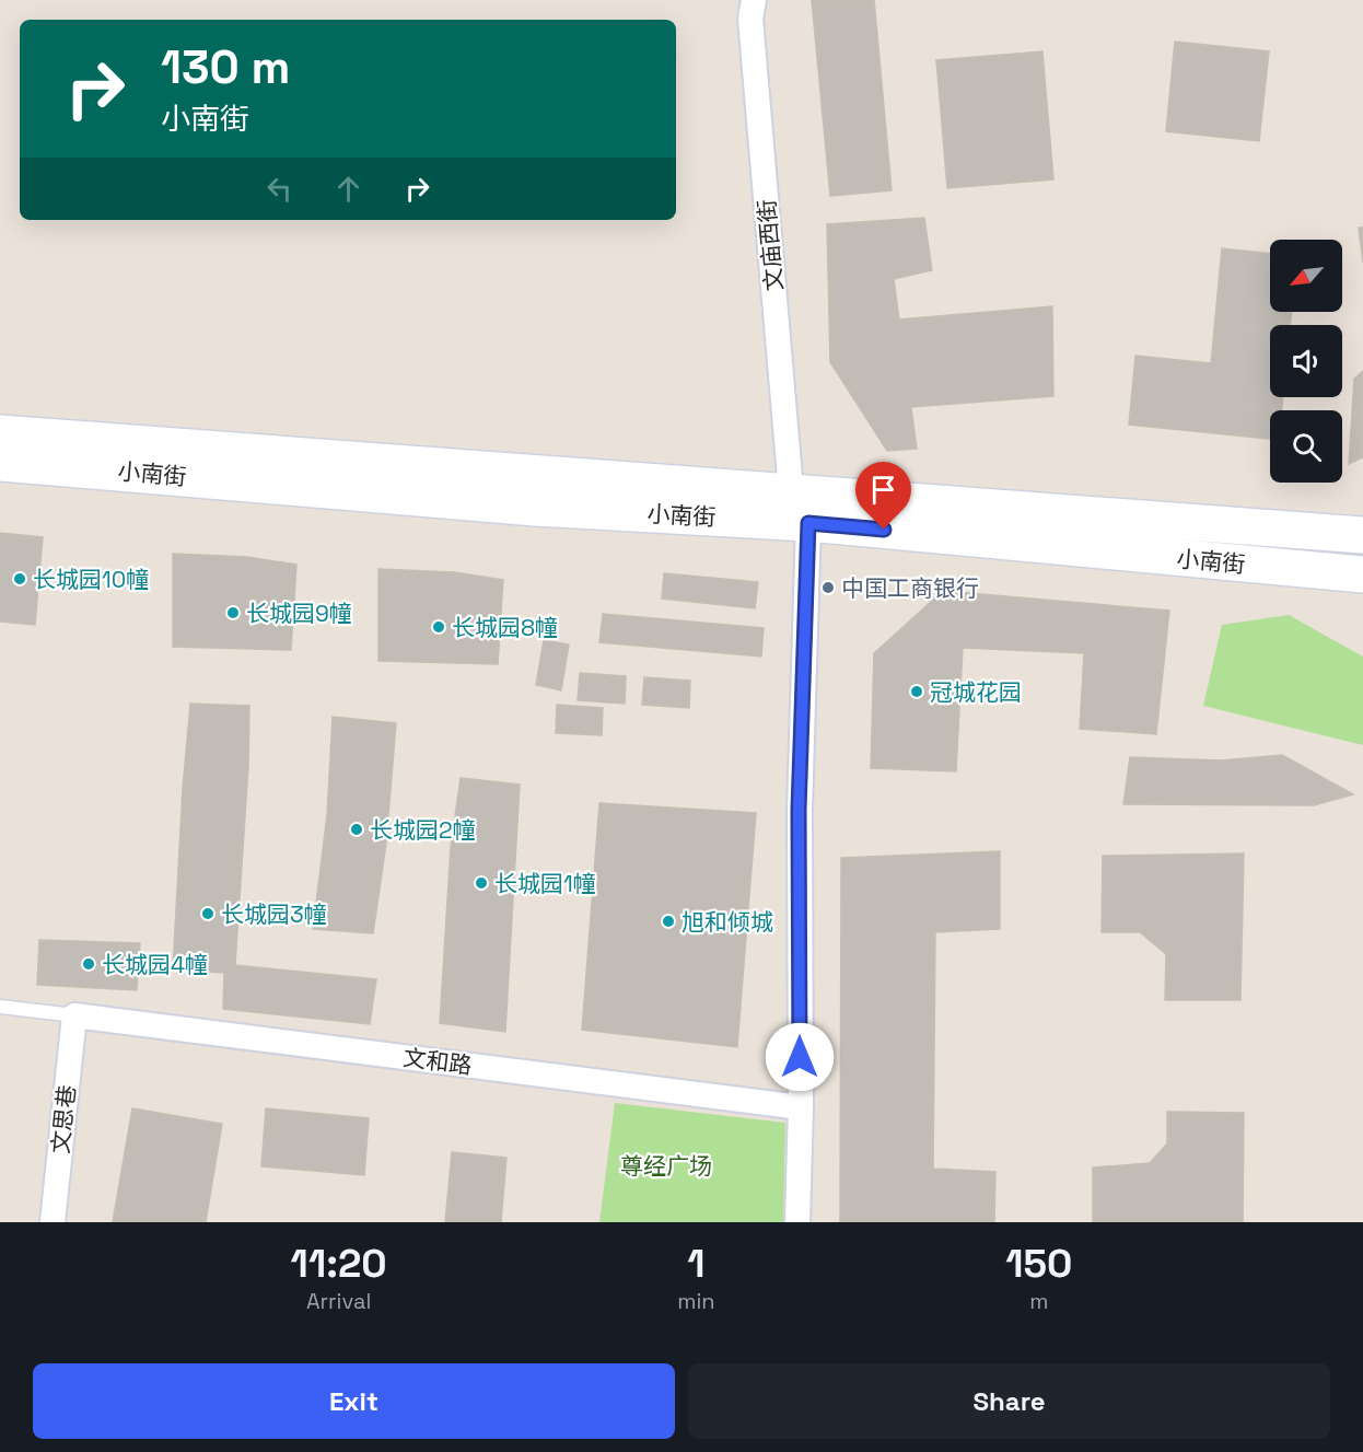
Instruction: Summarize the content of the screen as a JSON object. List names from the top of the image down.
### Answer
{
  "streets": {
    "main road": ["小南街"],
    "street": ["文庙西街", "文和路", "文思巷"]
  },
  "crossings": [
    ["文庙西街", "小南街"],
    ["文和路", "文思巷"]
  ],
  "parks": ["尊经广场"],
  "places": [
    "长城园10幢",
    "中国工商银行",
    "长城园9幢",
    "长城园8幢",
    "冠城花园",
    "长城园2幢",
    "长城园1幢",
    "长城园3幢",
    "旭和倾城",
    "长城园4幢"
  ],
  "north": "bottom left",
  "page": {
    "turn": ["130 m", "小南街"],
    "eta": [
      "11:20",
      "Arrival",
      "1",
      "min",
      "150",
      "m"
    ],
    "buttons": ["Exit", "Share"]
  }
}
